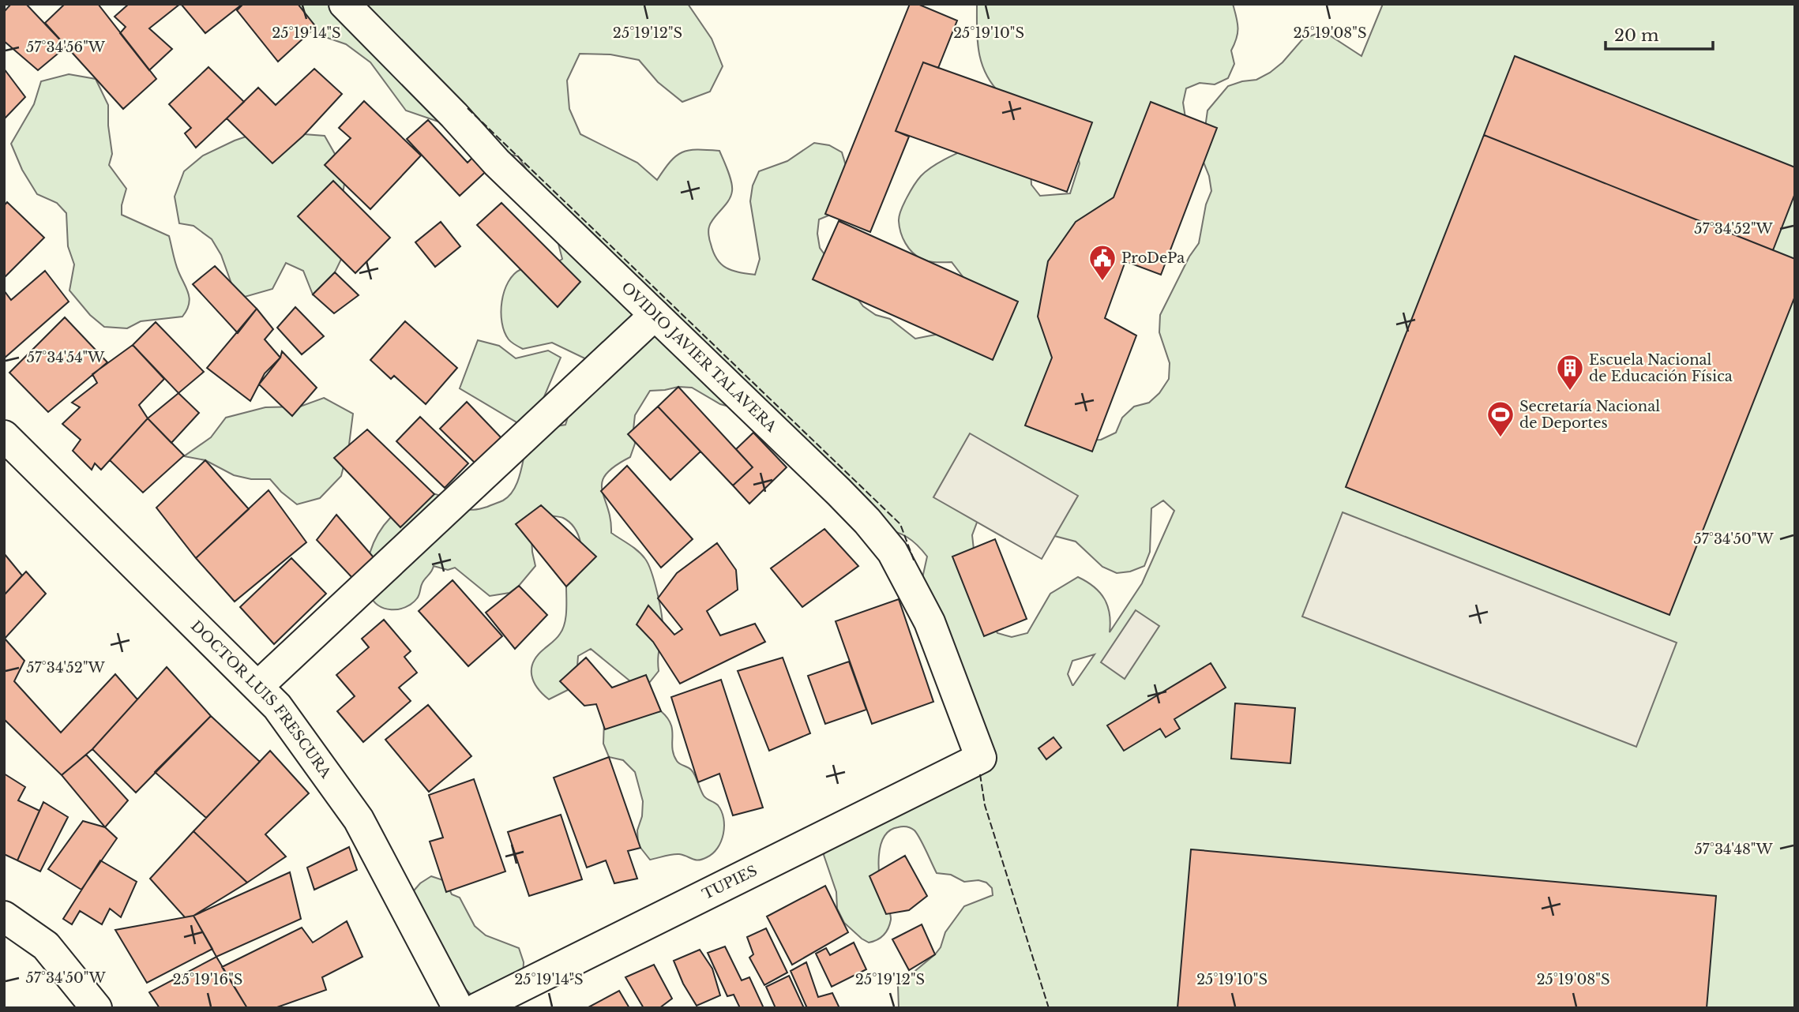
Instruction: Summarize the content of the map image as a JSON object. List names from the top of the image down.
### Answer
{
  "streets": {
    "street": ["OVIDIO JAVIER TALAVERA", "DOCTOR LUIS FRESCURA", "TUPIES"]
  },
  "crossings": [
    ["OVIDIO JAVIER TALAVERA", "TUPIES"]
  ],
  "places": {
    "public building": ["ProDePa"],
    "building": ["Escuela Nacional de Educación Física"],
    "sports": ["Secretaría Nacional de Deportes"]
  },
  "scale_bar": "20 m",
  "coordinates": [
    "25°19'14\"S",
    "25°19'12\"S",
    "25°19'10\"S",
    "25°19'08\"S",
    "57°34'56\"W",
    "57°34'52\"W",
    "57°34'54\"W",
    "57°34'50\"W",
    "57°34'48\"W",
    "25°19'16\"S"
  ]
}
